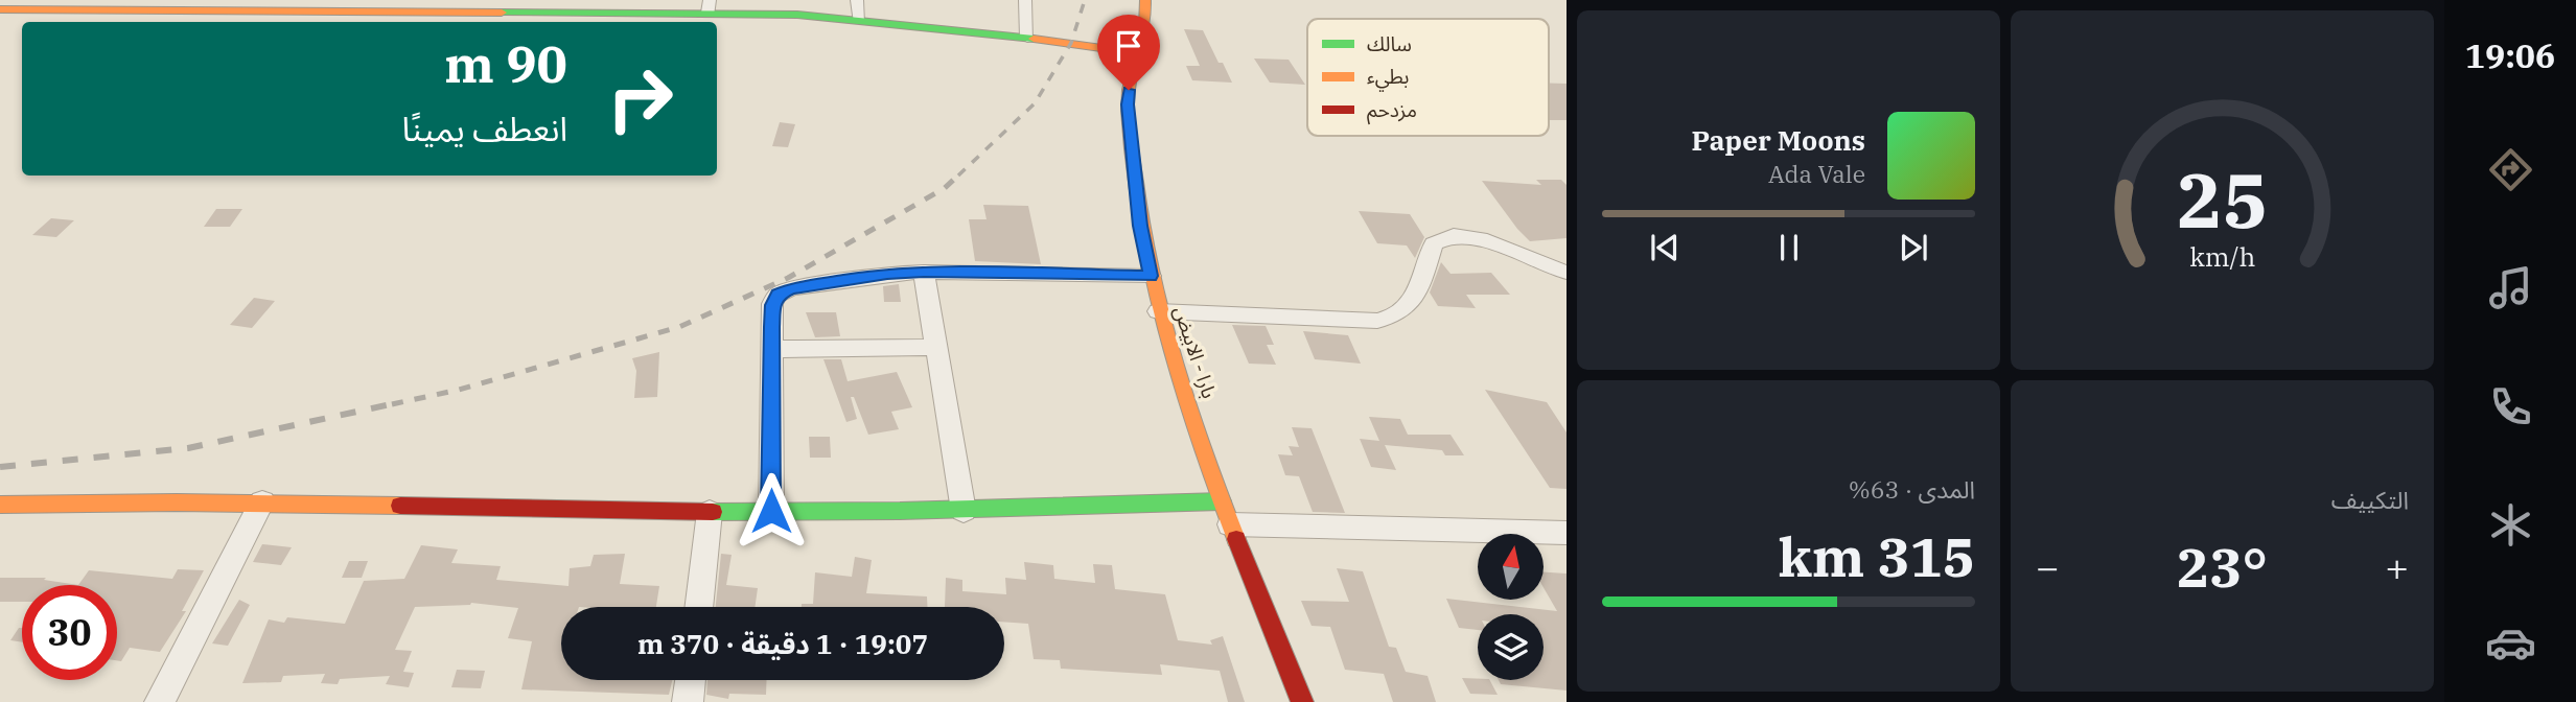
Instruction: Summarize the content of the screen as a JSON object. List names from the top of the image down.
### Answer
{
  "streets": {
    "street": ["بارا - الابيض"]
  },
  "legend": ["سالك", "بطيء", "مزدحم"],
  "north": "top",
  "page": {
    "tabs": "19:06",
    "turn": ["90 m", "انعطف يمينًا"],
    "song": ["Paper Moons", "Ada Vale"],
    "tile": [
      "التكييف",
      ["المدى · 63%", "315 km"]
    ],
    "heat": ["−", "23°", "+"],
    "limit": "30",
    "trip": "19:07 · 1 دقيقة · 370 m",
    "gauge": ["25", "km/h"]
  }
}
